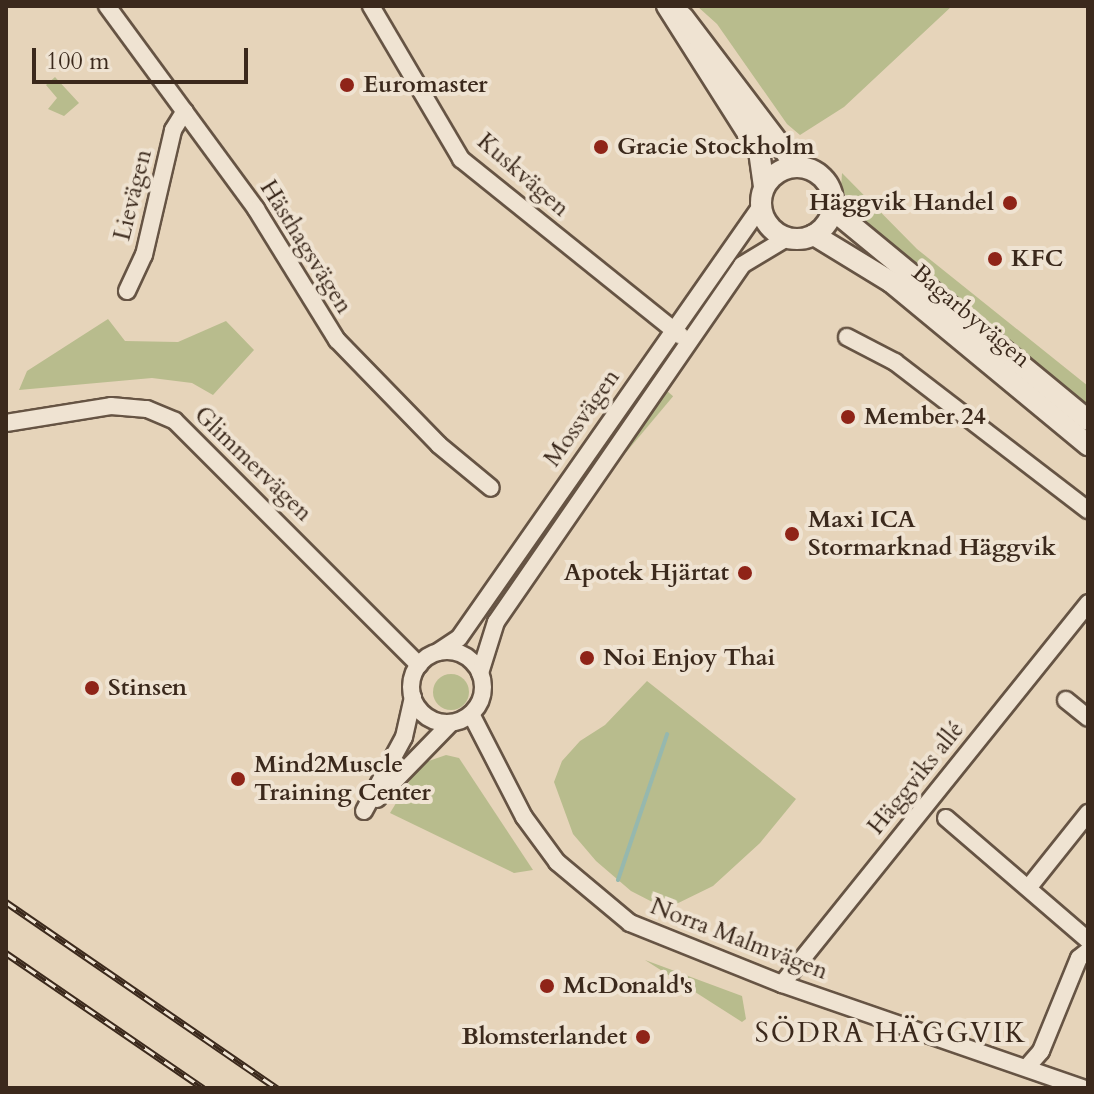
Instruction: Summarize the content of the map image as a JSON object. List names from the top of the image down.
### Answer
{
  "streets": {
    "street": [
      "Kuskvägen",
      "Lievägen",
      "Hästhagsvägen",
      "Bagarbyvägen",
      "Mossvägen",
      "Glimmervägen",
      "Häggviks allé",
      "Norra Malmvägen"
    ]
  },
  "crossings": [
    ["Kuskvägen", "Mossvägen"],
    ["Lievägen", "Hästhagsvägen"],
    ["Bagarbyvägen", "Mossvägen"],
    ["Mossvägen", "Glimmervägen"],
    ["Mossvägen", "Norra Malmvägen"],
    ["Glimmervägen", "Norra Malmvägen"],
    ["Häggviks allé", "Norra Malmvägen"]
  ],
  "districts": ["SÖDRA HÄGGVIK"],
  "places": [
    "Euromaster",
    "Gracie Stockholm",
    "Häggvik Handel",
    "KFC",
    "Member 24",
    "Maxi ICA Stormarknad Häggvik",
    "Apotek Hjärtat",
    "Noi Enjoy Thai",
    "Stinsen",
    "Mind2Muscle Training Center",
    "McDonald's",
    "Blomsterlandet"
  ],
  "scale_bar": "100 m"
}
